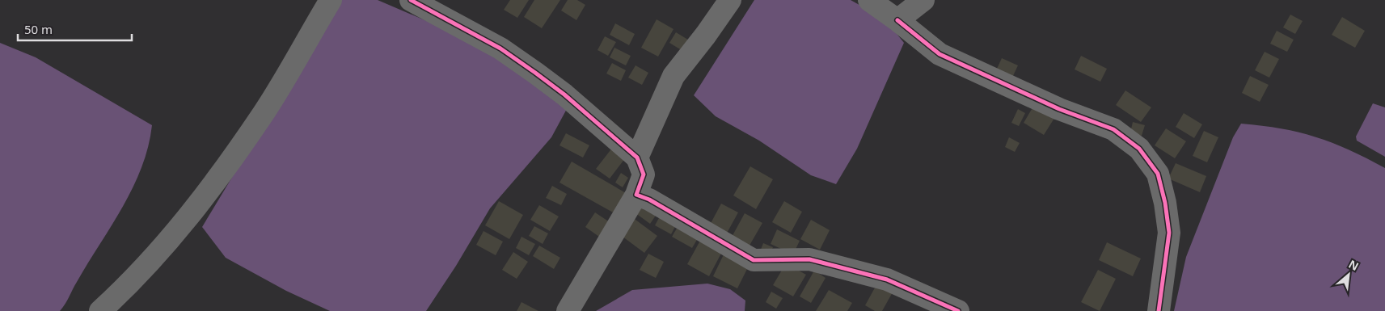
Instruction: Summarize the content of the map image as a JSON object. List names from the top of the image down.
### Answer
{
  "scale_bar": "50 m",
  "north": "top right"
}
